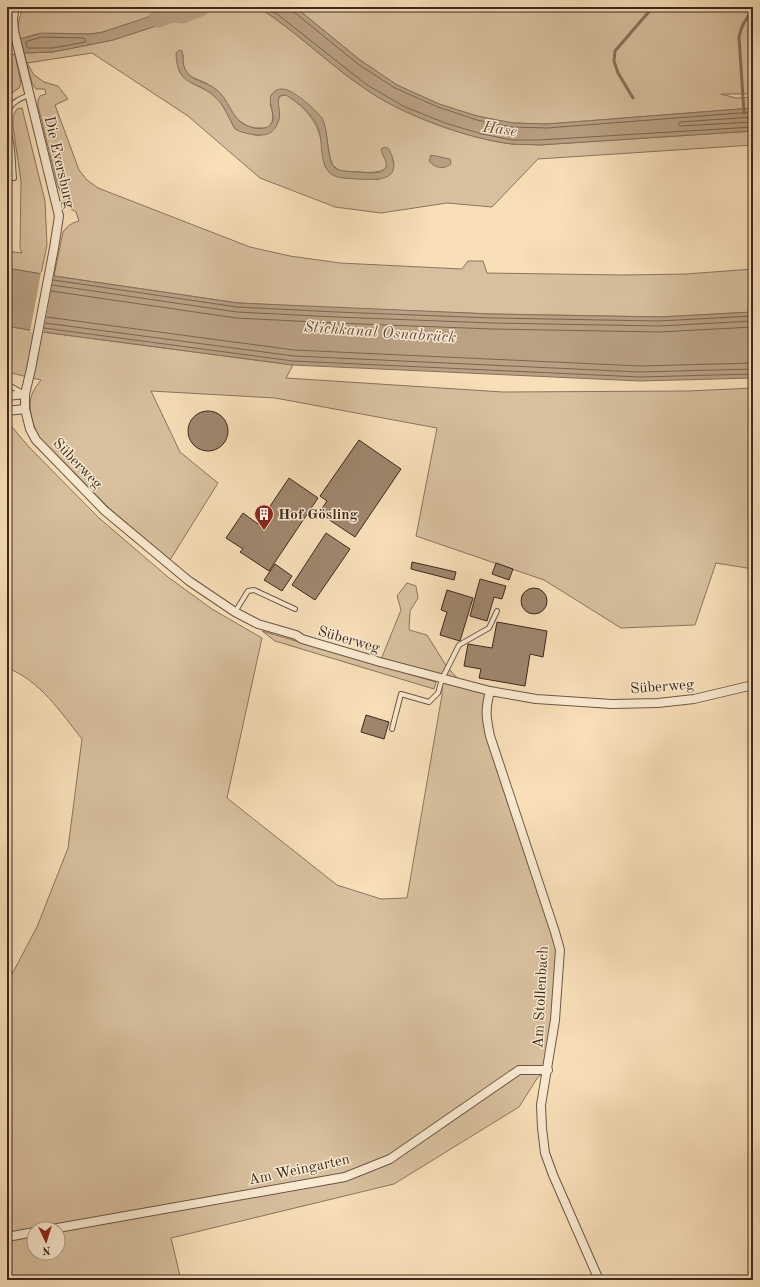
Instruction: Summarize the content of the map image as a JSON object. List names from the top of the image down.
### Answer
{
  "streets": {
    "street": [
      "Die Eversburg",
      "Süberweg",
      "Am Stollenbach",
      "Am Weingarten"
    ]
  },
  "crossings": [
    ["Die Eversburg", "Süberweg"],
    ["Süberweg", "Am Stollenbach"],
    ["Am Stollenbach", "Am Weingarten"]
  ],
  "water": ["Hase", "Stichkanal Osnabrück"],
  "places": {
    "building": ["Hof Gösling"]
  },
  "north": "bottom"
}
